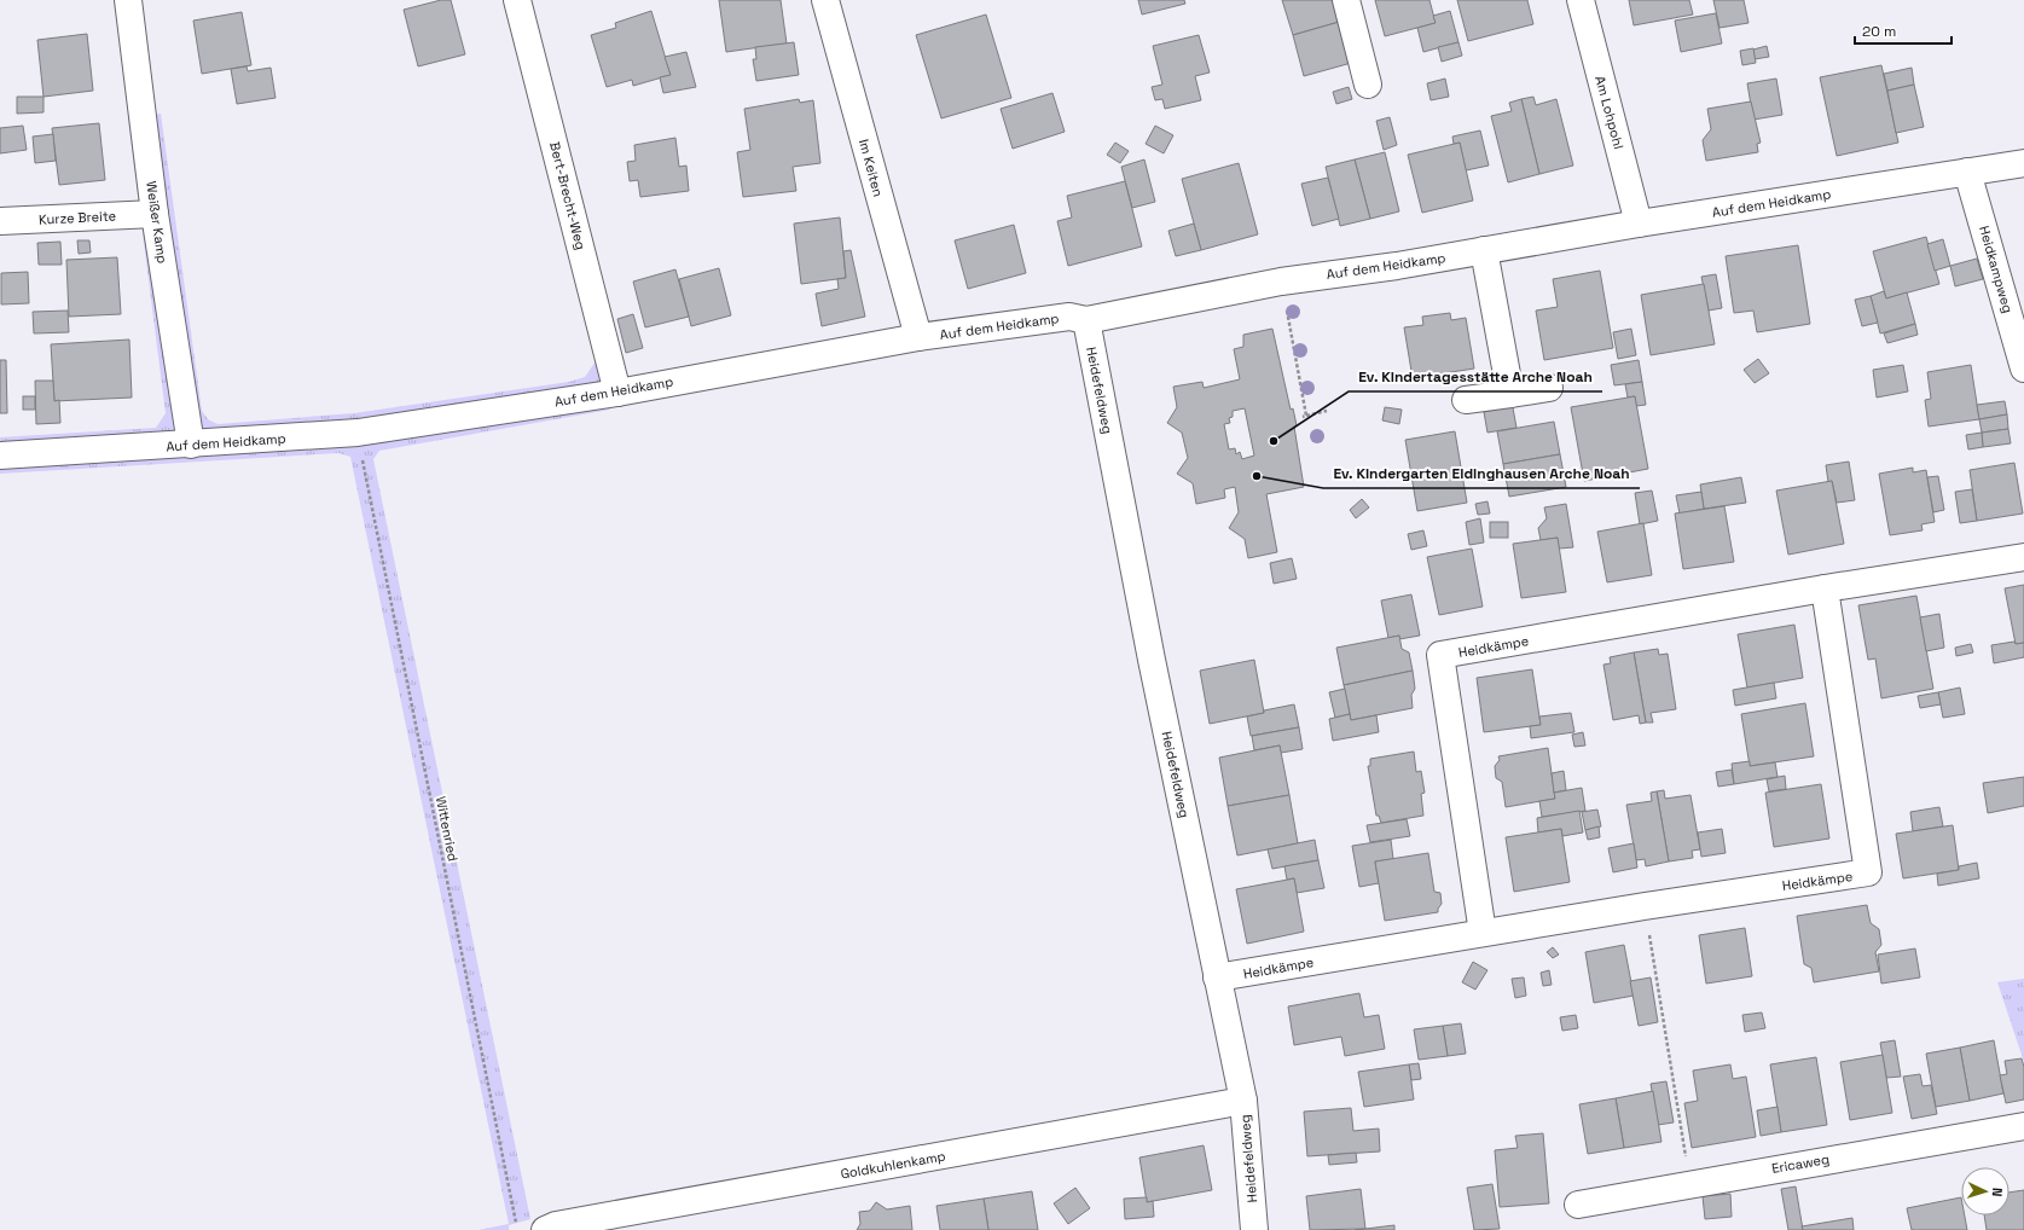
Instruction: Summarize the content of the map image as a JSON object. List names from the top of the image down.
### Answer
{
  "streets": {
    "street": [
      "Am Lohpohl",
      "Im Keiten",
      "Bert-Brecht-Weg",
      "Auf dem Heidkamp",
      "Kurze Breite",
      "Weißer Kamp",
      "Heidkampweg",
      "Heidefeldweg",
      "Heidkämpe",
      "Ericaweg",
      "Goldkuhlenkamp"
    ],
    "path": ["Wittenried"]
  },
  "crossings": [
    ["Am Lohpohl", "Auf dem Heidkamp"],
    ["Im Keiten", "Auf dem Heidkamp"],
    ["Bert-Brecht-Weg", "Auf dem Heidkamp"],
    ["Auf dem Heidkamp", "Weißer Kamp"],
    ["Auf dem Heidkamp", "Heidkampweg"],
    ["Auf dem Heidkamp", "Heidefeldweg"],
    ["Auf dem Heidkamp", "Wittenried"],
    ["Kurze Breite", "Weißer Kamp"],
    ["Heidefeldweg", "Heidkämpe"],
    ["Heidefeldweg", "Goldkuhlenkamp"]
  ],
  "places": ["Ev. Kindertagesstätte Arche Noah", "Ev. Kindergarten Eidinghausen Arche Noah"],
  "scale_bar": "20 m",
  "north": "right"
}
